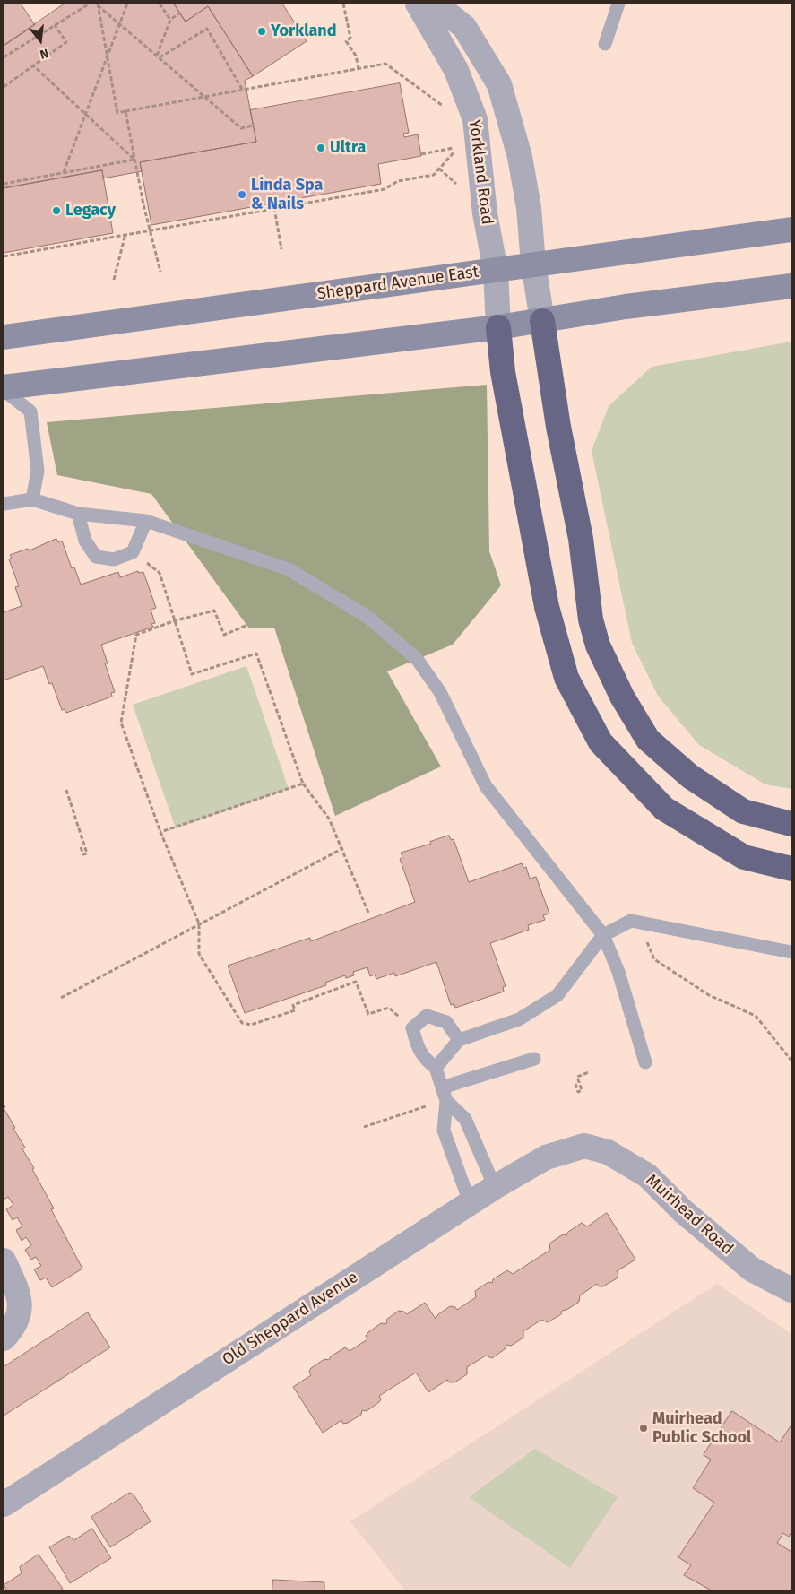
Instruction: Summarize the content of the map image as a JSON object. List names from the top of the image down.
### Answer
{
  "streets": {
    "main road": ["Sheppard Avenue East"],
    "street": ["Yorkland Road", "Muirhead Road", "Old Sheppard Avenue"]
  },
  "crossings": [
    ["Yorkland Road", "Sheppard Avenue East"],
    ["Muirhead Road", "Old Sheppard Avenue"]
  ],
  "places": [
    "Yorkland",
    "Ultra",
    "Linda Spa & Nails",
    "Legacy",
    "Muirhead Public School"
  ],
  "north": "bottom"
}
